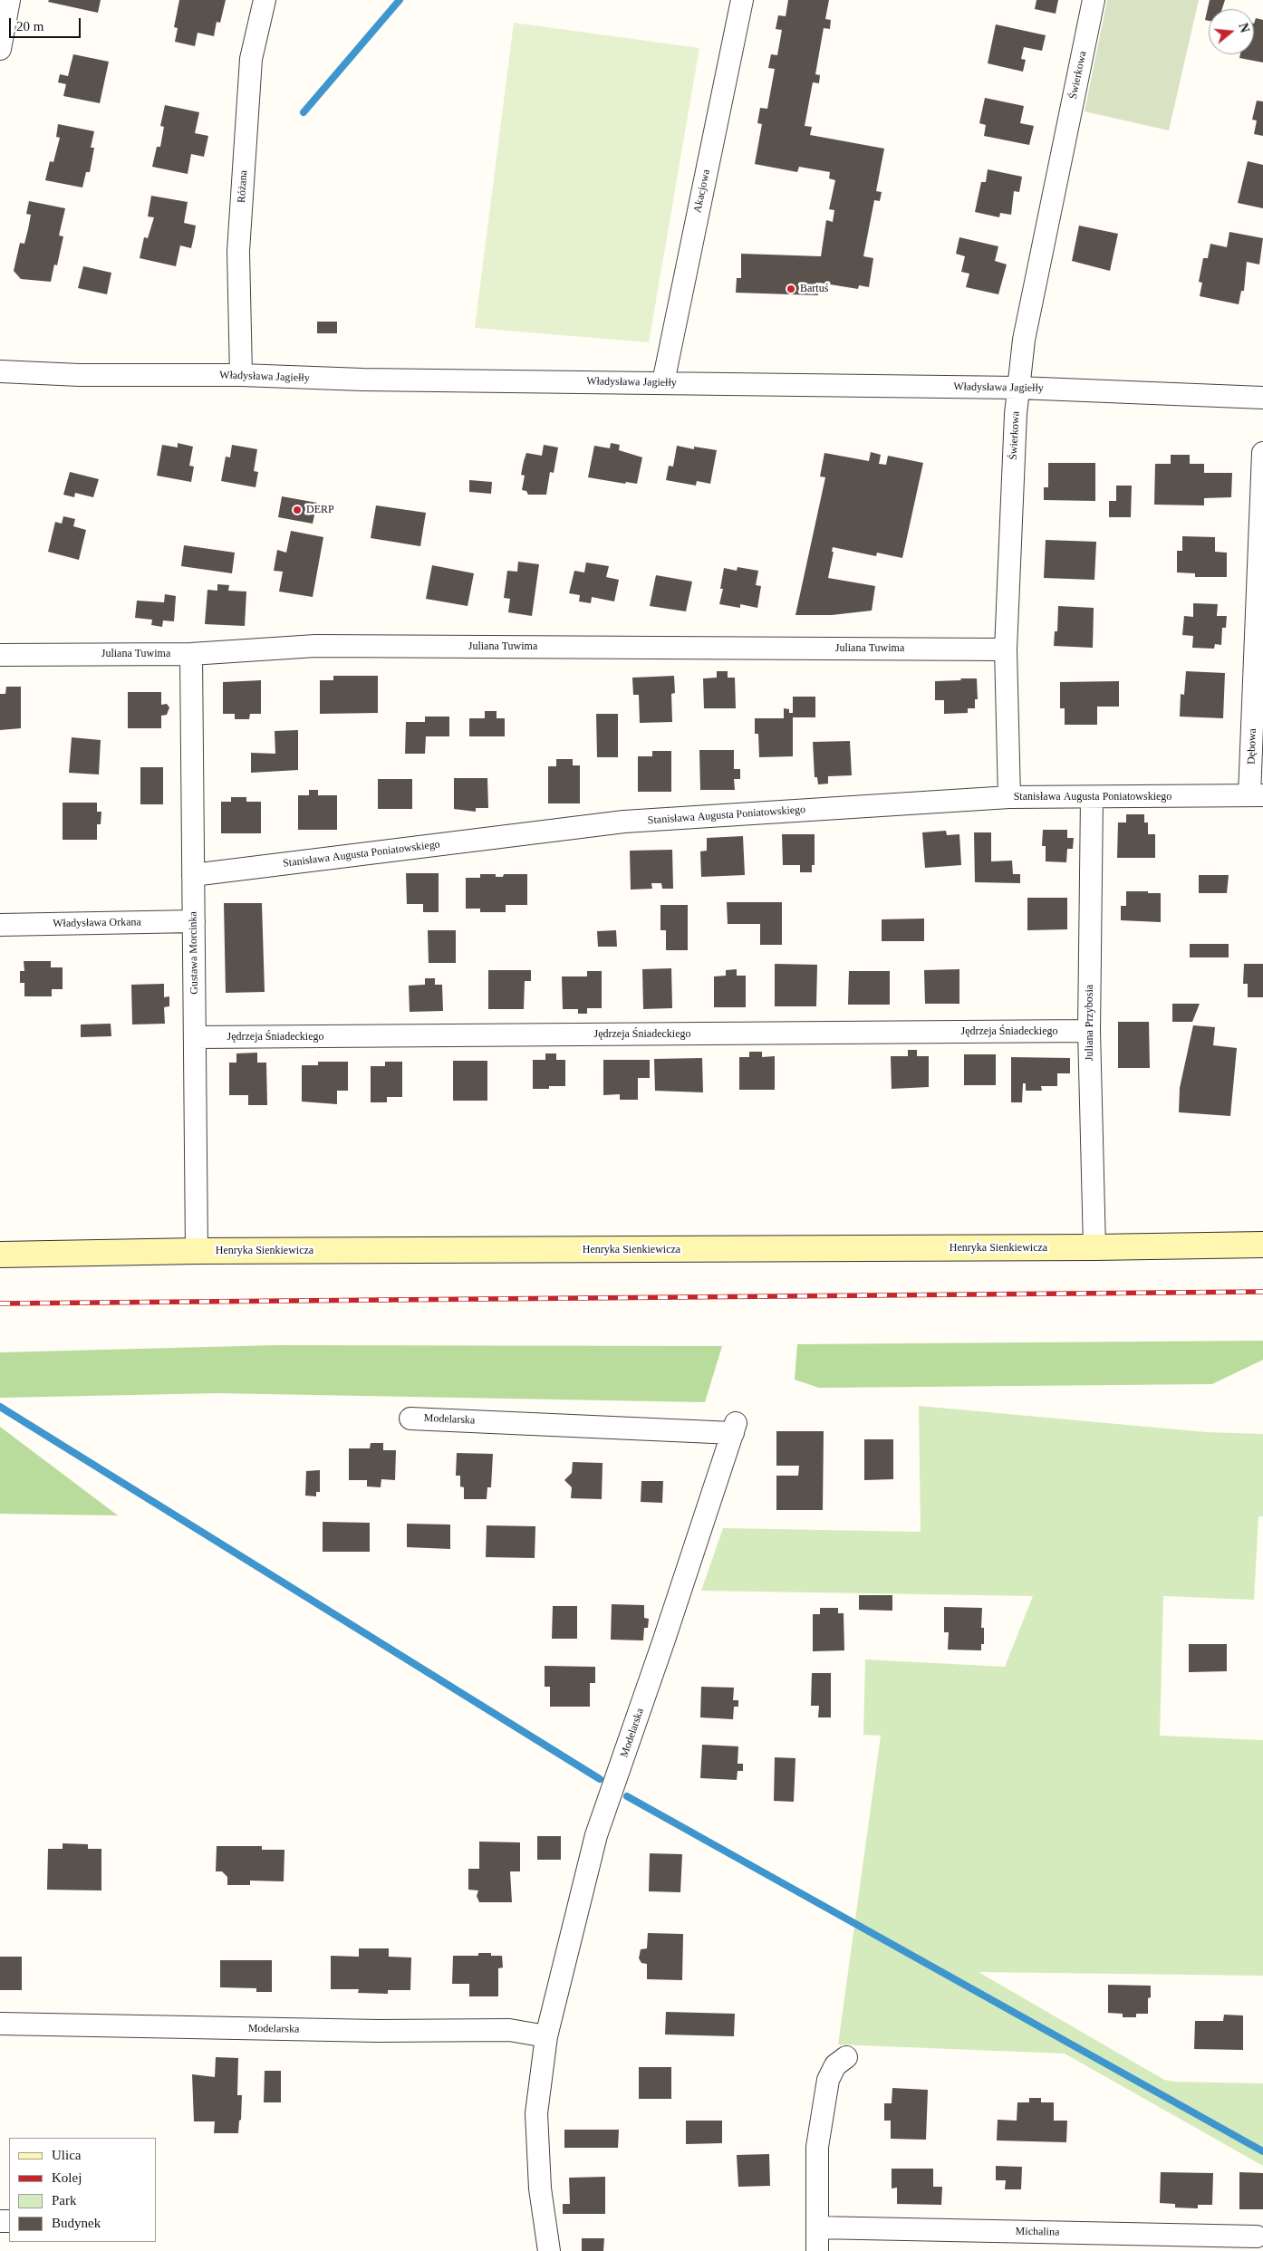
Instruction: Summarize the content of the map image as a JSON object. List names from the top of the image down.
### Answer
{
  "streets": {
    "main road": ["Henryka Sienkiewicza"],
    "street": [
      "Świerkowa",
      "Różana",
      "Akacjowa",
      "Władysława Jagiełły",
      "Juliana Tuwima",
      "Dębowa",
      "Stanisława Augusta Poniatowskiego",
      "Władysława Orkana",
      "Gustawa Morcinka",
      "Juliana Przybosia",
      "Jędrzeja Śniadeckiego",
      "Modelarska",
      "Michalina"
    ]
  },
  "crossings": [
    ["Świerkowa", "Władysława Jagiełły"],
    ["Świerkowa", "Juliana Tuwima"],
    ["Świerkowa", "Stanisława Augusta Poniatowskiego"],
    ["Różana", "Władysława Jagiełły"],
    ["Akacjowa", "Władysława Jagiełły"],
    ["Juliana Tuwima", "Gustawa Morcinka"],
    ["Dębowa", "Stanisława Augusta Poniatowskiego"],
    ["Stanisława Augusta Poniatowskiego", "Gustawa Morcinka"],
    ["Stanisława Augusta Poniatowskiego", "Juliana Przybosia"],
    ["Władysława Orkana", "Gustawa Morcinka"],
    ["Gustawa Morcinka", "Jędrzeja Śniadeckiego"],
    ["Gustawa Morcinka", "Henryka Sienkiewicza"],
    ["Juliana Przybosia", "Jędrzeja Śniadeckiego"],
    ["Juliana Przybosia", "Henryka Sienkiewicza"]
  ],
  "places": ["Bartuś", "DERP"],
  "legend": [
    "Ulica",
    "Kolej",
    "Park",
    "Budynek"
  ],
  "scale_bar": "20 m",
  "north": "right"
}
